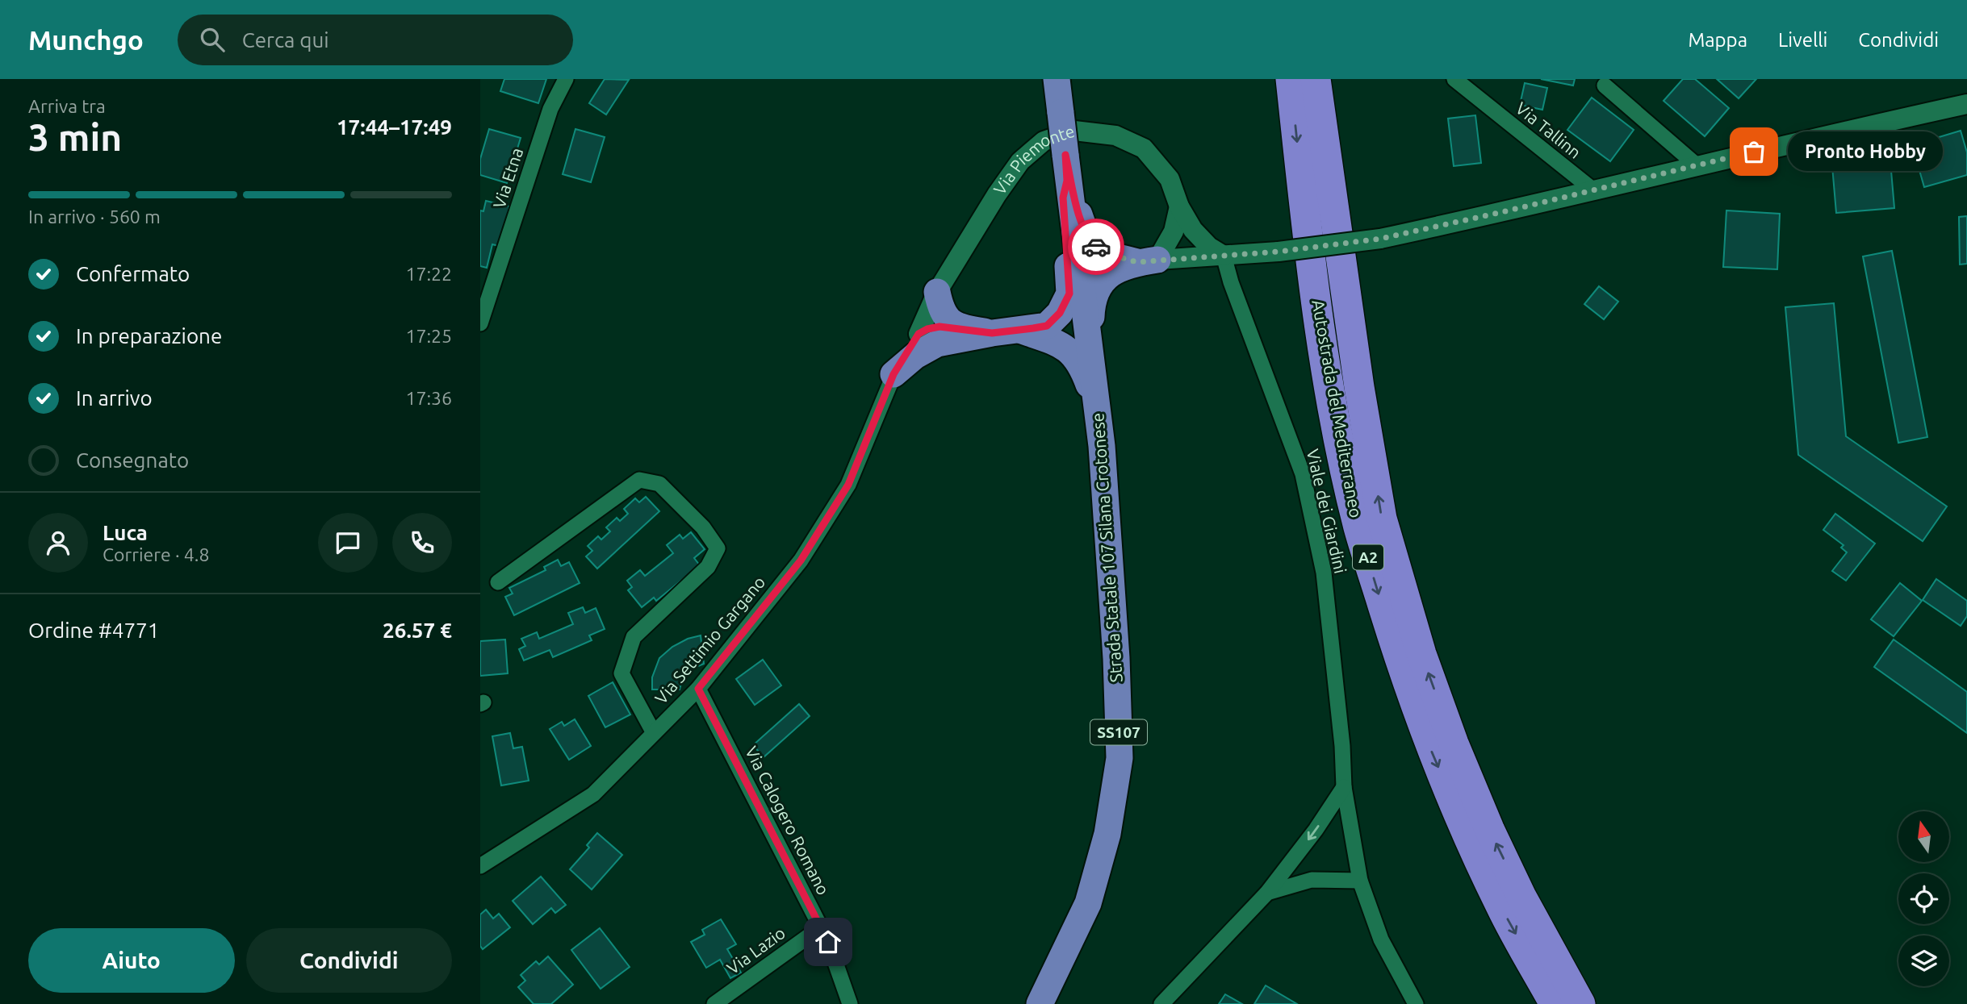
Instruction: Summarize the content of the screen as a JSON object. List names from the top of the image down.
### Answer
{
  "streets": {
    "highway": [
      "Autostrada del Mediterraneo",
      "Strada Statale 107 Silana Crotonese",
      "A2",
      "SS107"
    ],
    "street": [
      "Via Tallinn",
      "Via Piemonte",
      "Via Etna",
      "Viale dei Giardini",
      "Via Settimio Gargano",
      "Via Calogero Romano",
      "Via Lazio"
    ]
  },
  "crossings": [
    ["Via Settimio Gargano", "Via Calogero Romano"],
    ["Via Calogero Romano", "Via Lazio"]
  ],
  "places": ["Pronto Hobby"],
  "north": "top",
  "page": {
    "header": "Munchgo",
    "search": "Cerca qui",
    "nav": ["Mappa", "Livelli", "Condividi"],
    "heading": ["3 min", "Arriva tra", "17:44–17:49"],
    "panel": [
      "Luca",
      "Corriere · 4.8",
      "Ordine #4771",
      "26.57 €"
    ],
    "bubble": "Pronto Hobby",
    "bar": "In arrivo · 560 m",
    "list": [
      ["Confermato", "17:22"],
      ["In preparazione", "17:25"],
      ["In arrivo", "17:36"],
      "Consegnato"
    ],
    "buttons": ["Aiuto", "Condividi"]
  }
}
